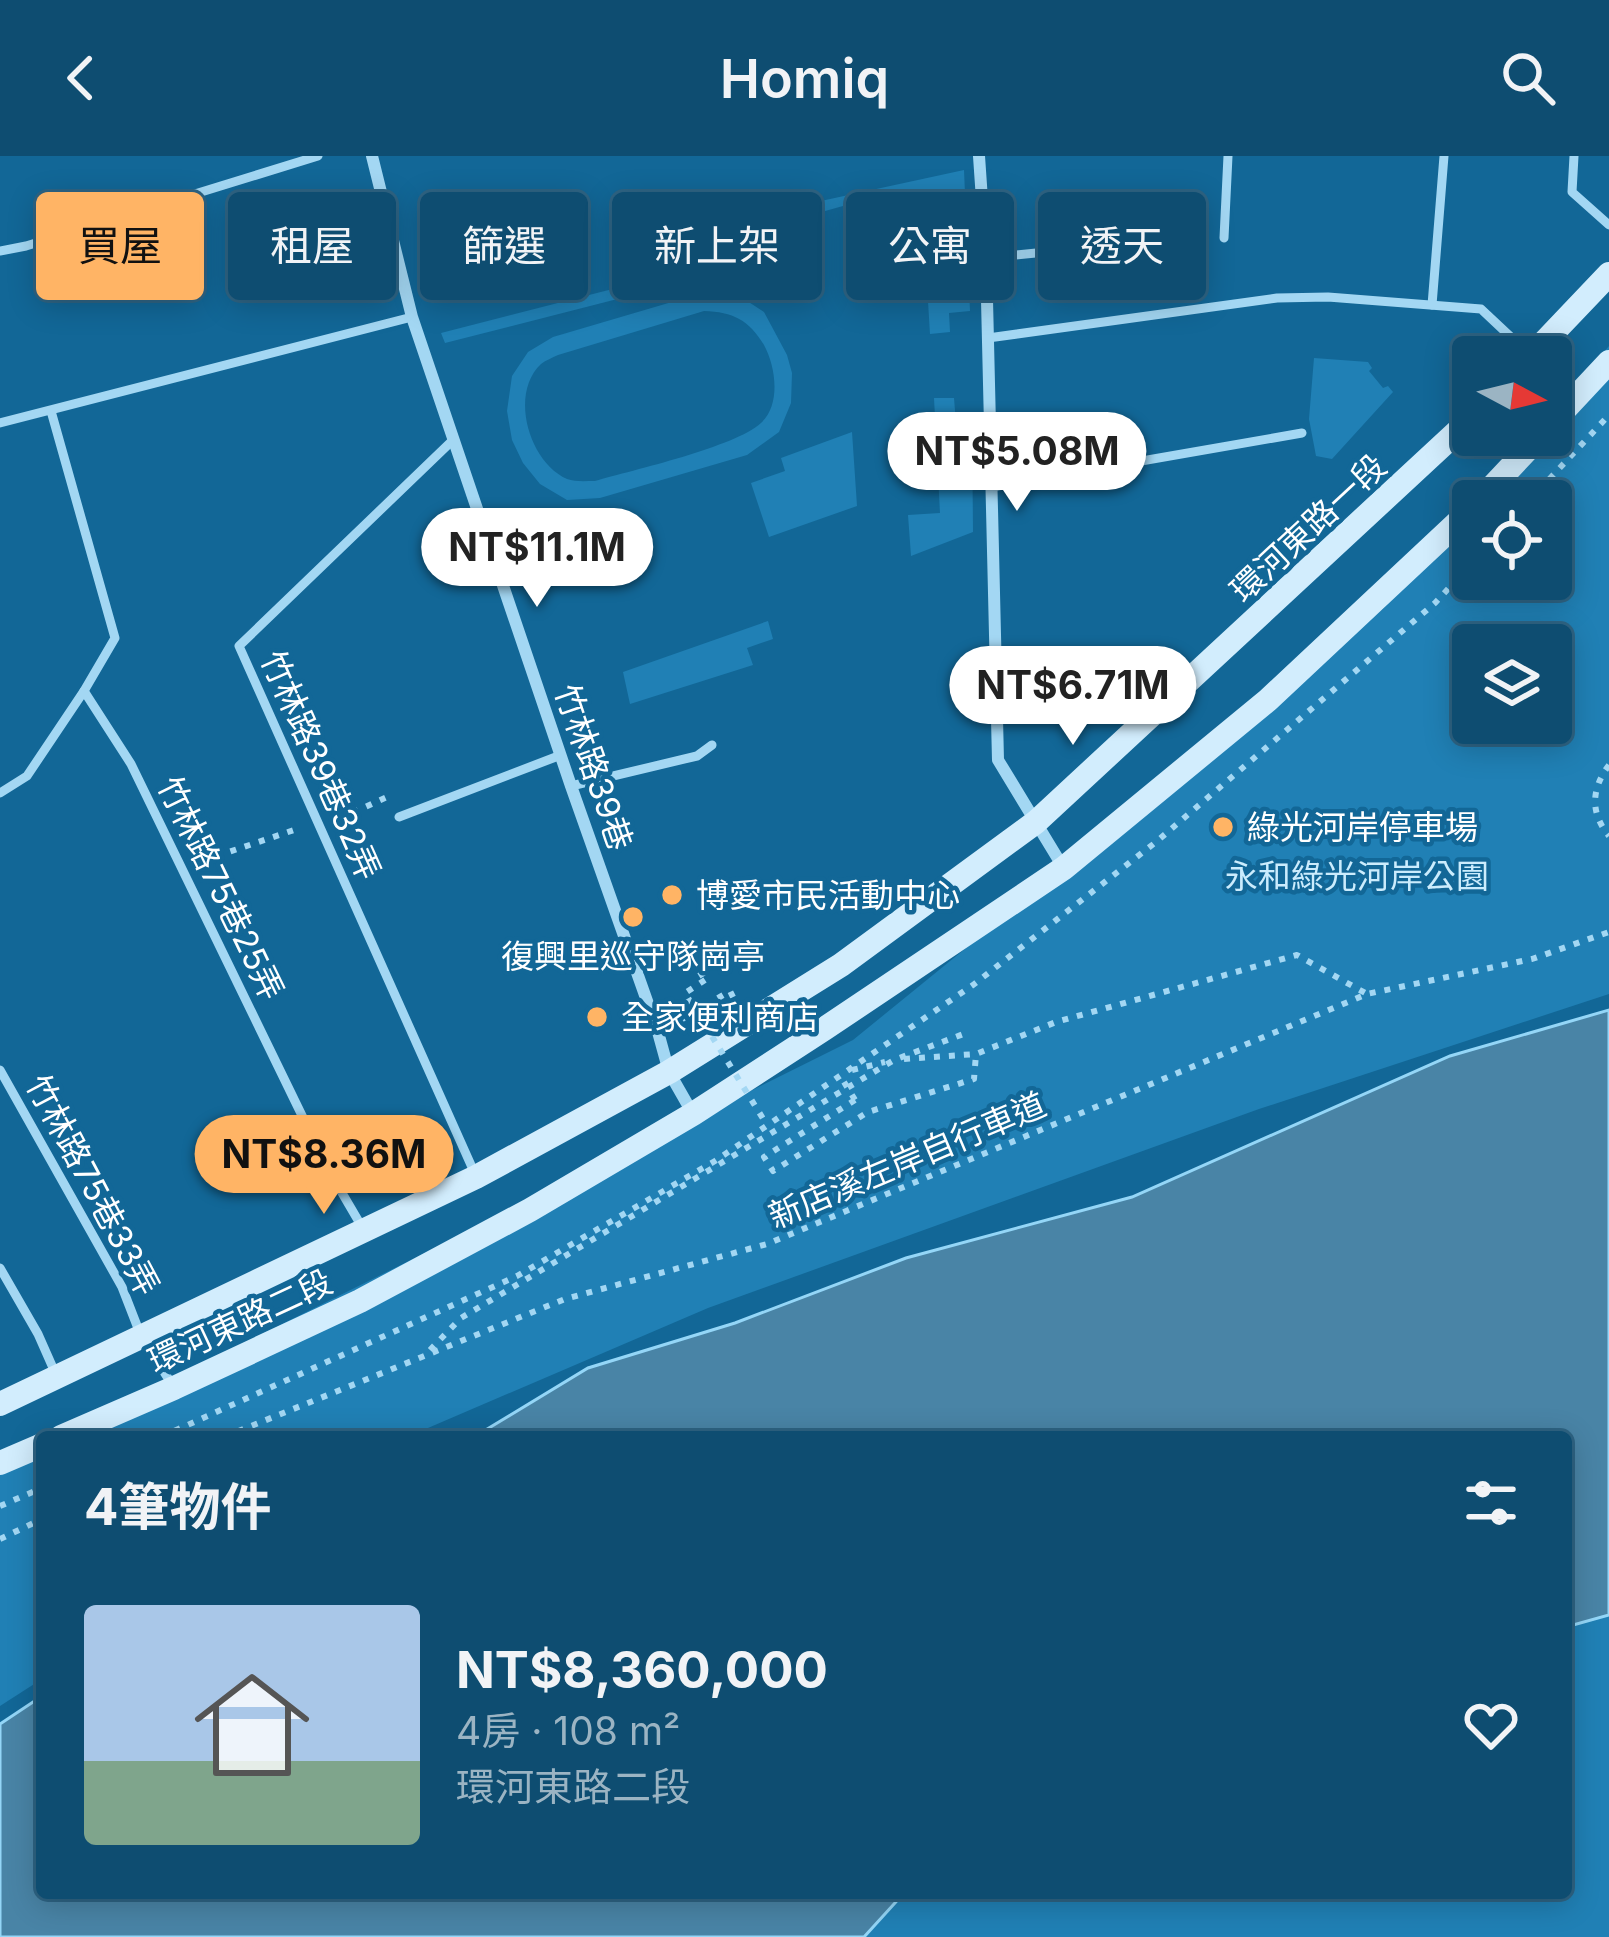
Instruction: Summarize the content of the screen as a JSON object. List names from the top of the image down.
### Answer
{
  "streets": {
    "street": ["環河東路一段", "竹林路39巷", "環河東路二段"],
    "lane": ["竹林路39巷32弄", "竹林路75巷25弄", "竹林路75巷33弄"],
    "path": ["新店溪左岸自行車道"]
  },
  "crossings": [
    ["環河東路一段", "竹林路39巷"],
    ["環河東路一段", "環河東路二段"],
    ["竹林路39巷32弄", "竹林路39巷"],
    ["竹林路39巷32弄", "環河東路二段"],
    ["竹林路39巷", "環河東路二段"],
    ["竹林路75巷25弄", "環河東路二段"],
    ["竹林路75巷33弄", "環河東路二段"]
  ],
  "parks": ["永和綠光河岸公園"],
  "places": [
    "綠光河岸停車場",
    "博愛市民活動中心",
    "復興里巡守隊崗亭",
    "全家便利商店"
  ],
  "north": "right",
  "page": {
    "header": "Homiq",
    "chip": [
      "買屋",
      "租屋",
      "篩選",
      "新上架",
      "公寓",
      "透天"
    ],
    "price": [
      "NT$5.08M",
      "NT$11.1M",
      "NT$6.71M",
      "NT$8.36M"
    ],
    "heading": "4筆物件",
    "list": [
      {
        "name": "NT$8,360,000",
        "note": "4房 · 108 m² · 環河東路二段"
      }
    ]
  }
}
